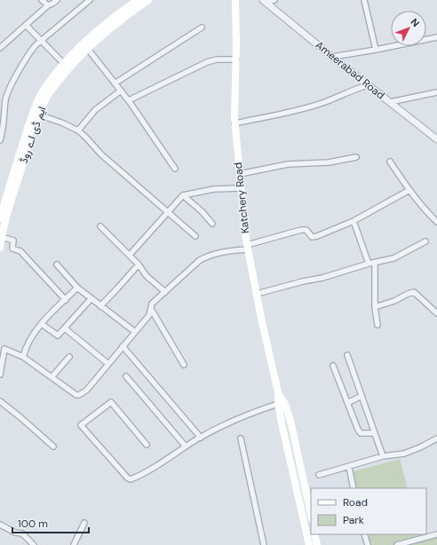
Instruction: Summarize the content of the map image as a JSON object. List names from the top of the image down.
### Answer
{
  "streets": {
    "main road": ["ایم ڈی اے روڈ", "Katchery Road"],
    "street": ["Ameerabad Road"]
  },
  "legend": ["Road", "Park"],
  "scale_bar": "100 m",
  "north": "top right"
}
